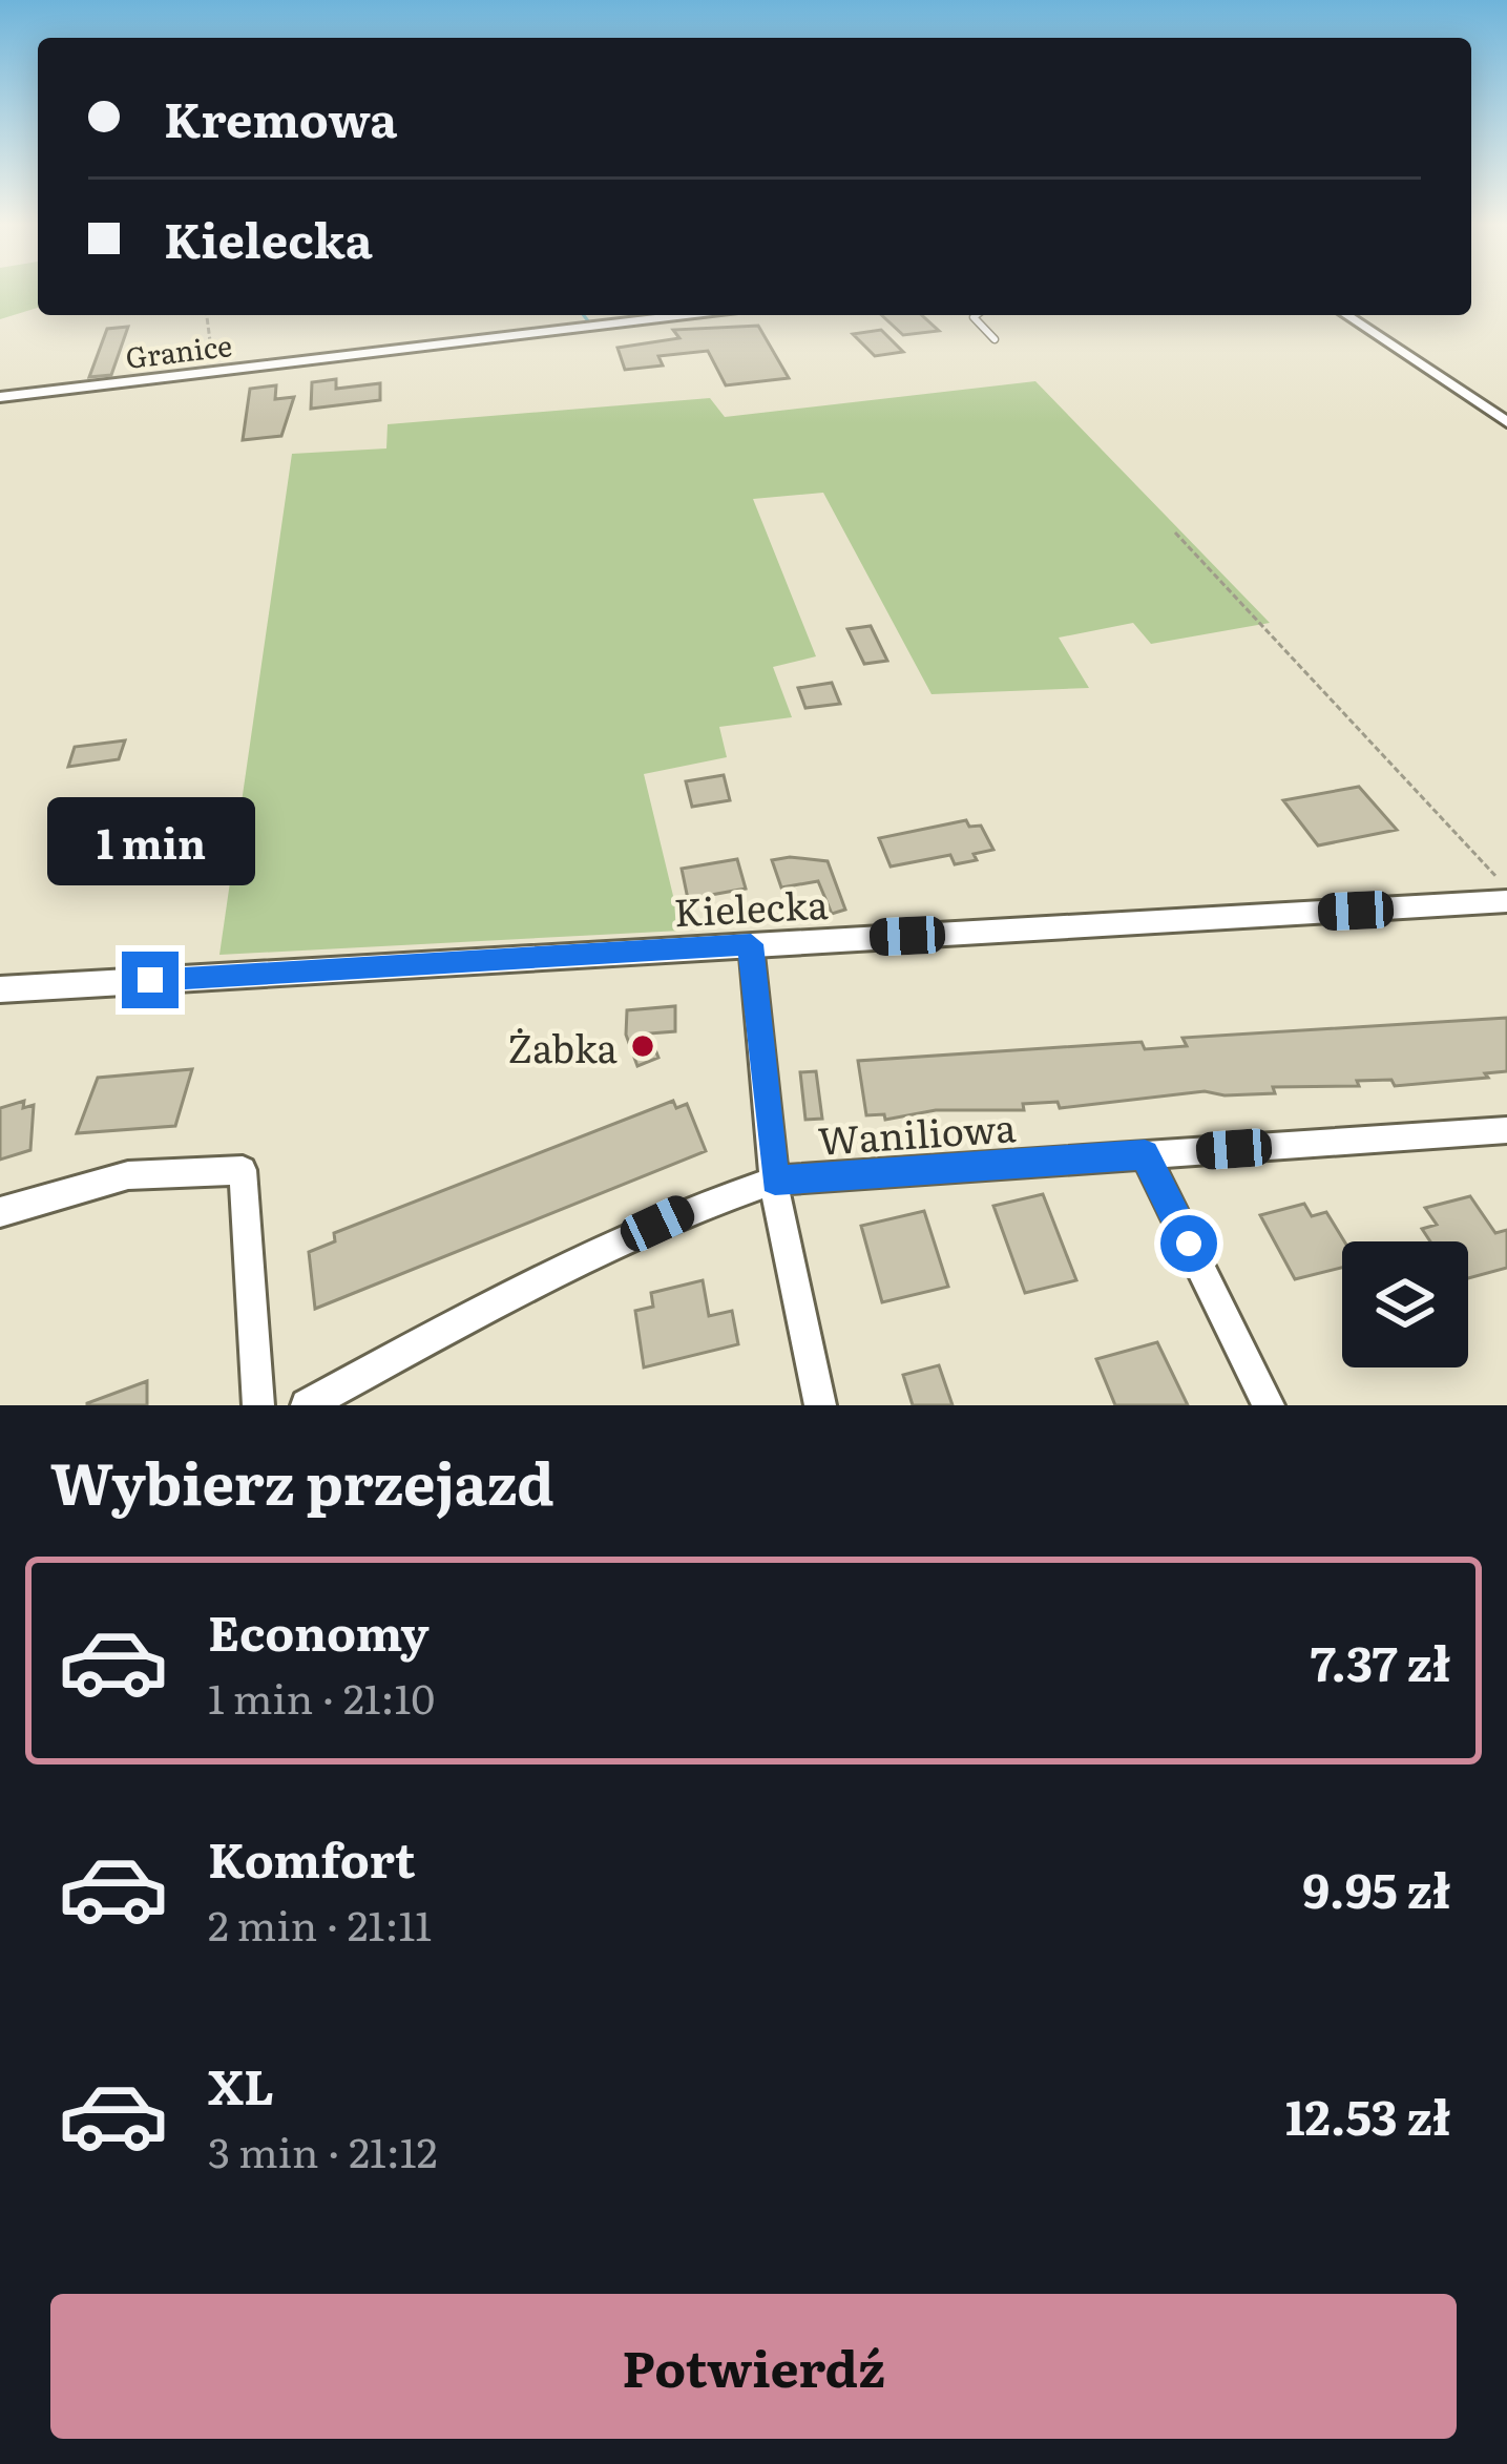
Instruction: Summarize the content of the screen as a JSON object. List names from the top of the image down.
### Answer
{
  "streets": {
    "street": ["Granice", "Kielecka", "Waniliowa"]
  },
  "places": ["Żabka"],
  "page": {
    "banner": ["Kremowa", "Kielecka"],
    "bubble": "1 min",
    "heading": "Wybierz przejazd",
    "list": [
      {
        "name": "Economy",
        "note": "1 min · 21:10",
        "value": "7.37 zł"
      },
      {
        "name": "Komfort",
        "note": "2 min · 21:11",
        "value": "9.95 zł"
      },
      {
        "name": "XL",
        "note": "3 min · 21:12",
        "value": "12.53 zł"
      }
    ],
    "buttons": "Potwierdź"
  }
}
